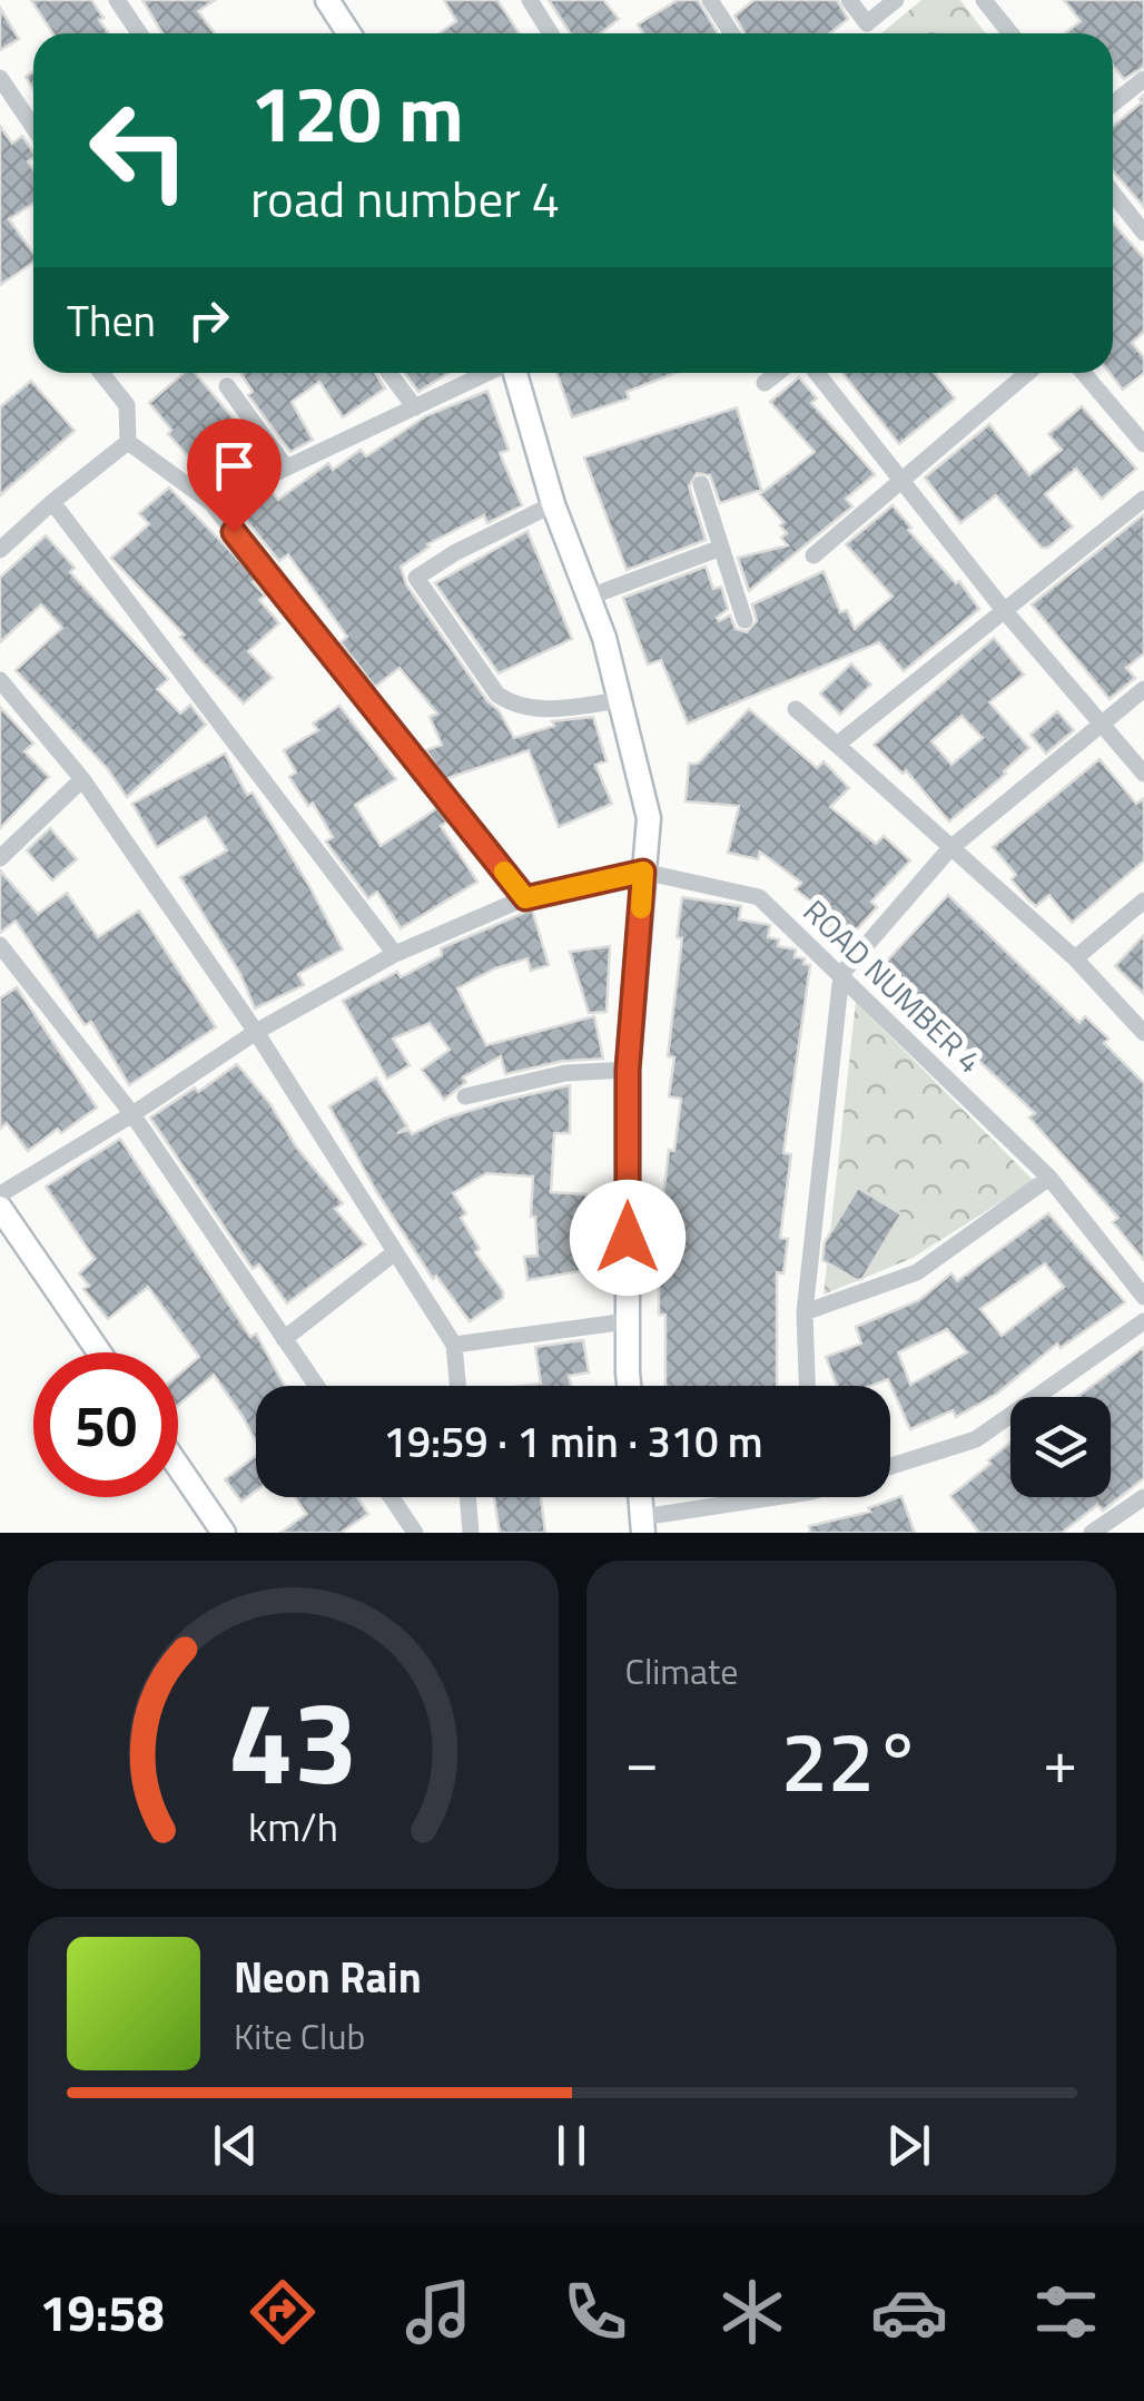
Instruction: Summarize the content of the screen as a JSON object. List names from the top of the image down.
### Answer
{
  "streets": {
    "street": ["ROAD NUMBER 4"]
  },
  "page": {
    "turn": ["120 m", "road number 4"],
    "then": "Then",
    "limit": "50",
    "trip": "19:59 · 1 min · 310 m",
    "tile": "Climate",
    "heat": ["−", "22°", "+"],
    "song": ["Neon Rain", "Kite Club"],
    "tabs": "19:58",
    "gauge": ["43", "km/h"]
  }
}
